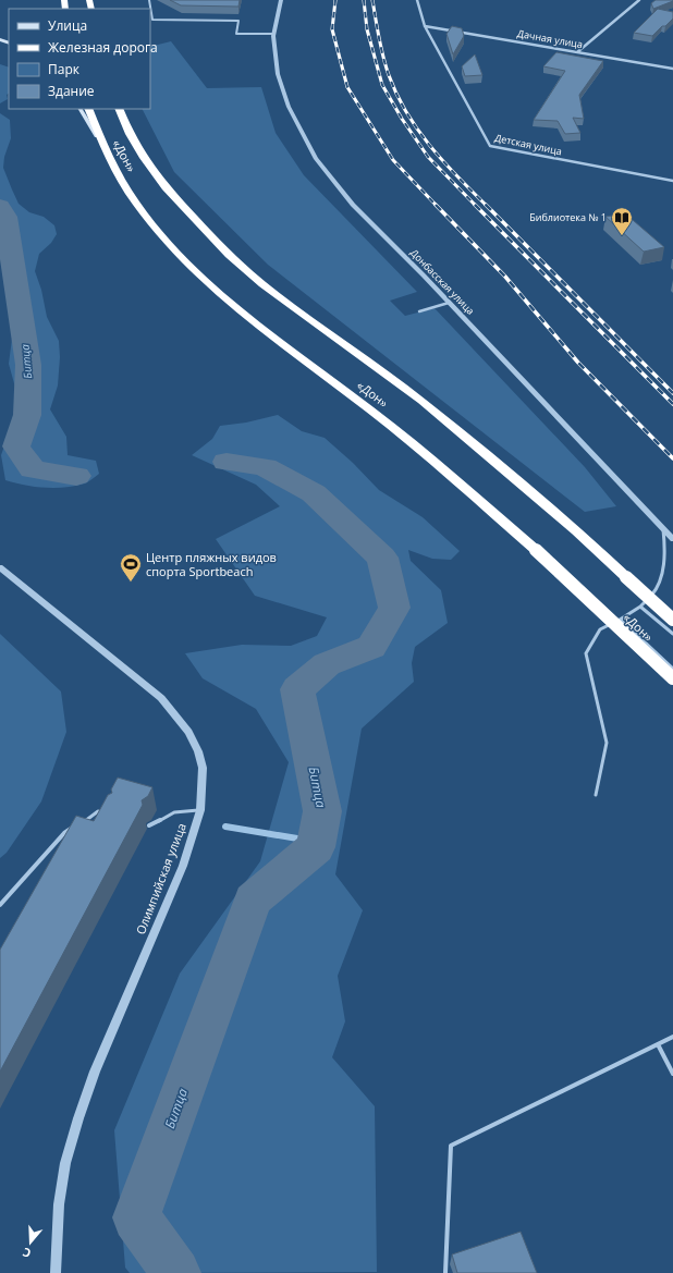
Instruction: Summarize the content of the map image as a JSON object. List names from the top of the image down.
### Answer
{
  "streets": {
    "highway": ["«Дон»"],
    "street": [
      "Дачная улица",
      "Детская улица",
      "Донбасская улица",
      "Олимпийская улица"
    ]
  },
  "crossings": [
    ["Дачная улица", "Детская улица"]
  ],
  "water": ["Битца"],
  "places": {
    "library": ["Библиотека № 1"],
    "sports": ["Центр пляжных видов спорта Sportbeach"]
  },
  "legend": [
    "Улица",
    "Железная дорога",
    "Парк",
    "Здание"
  ],
  "north": "bottom"
}
